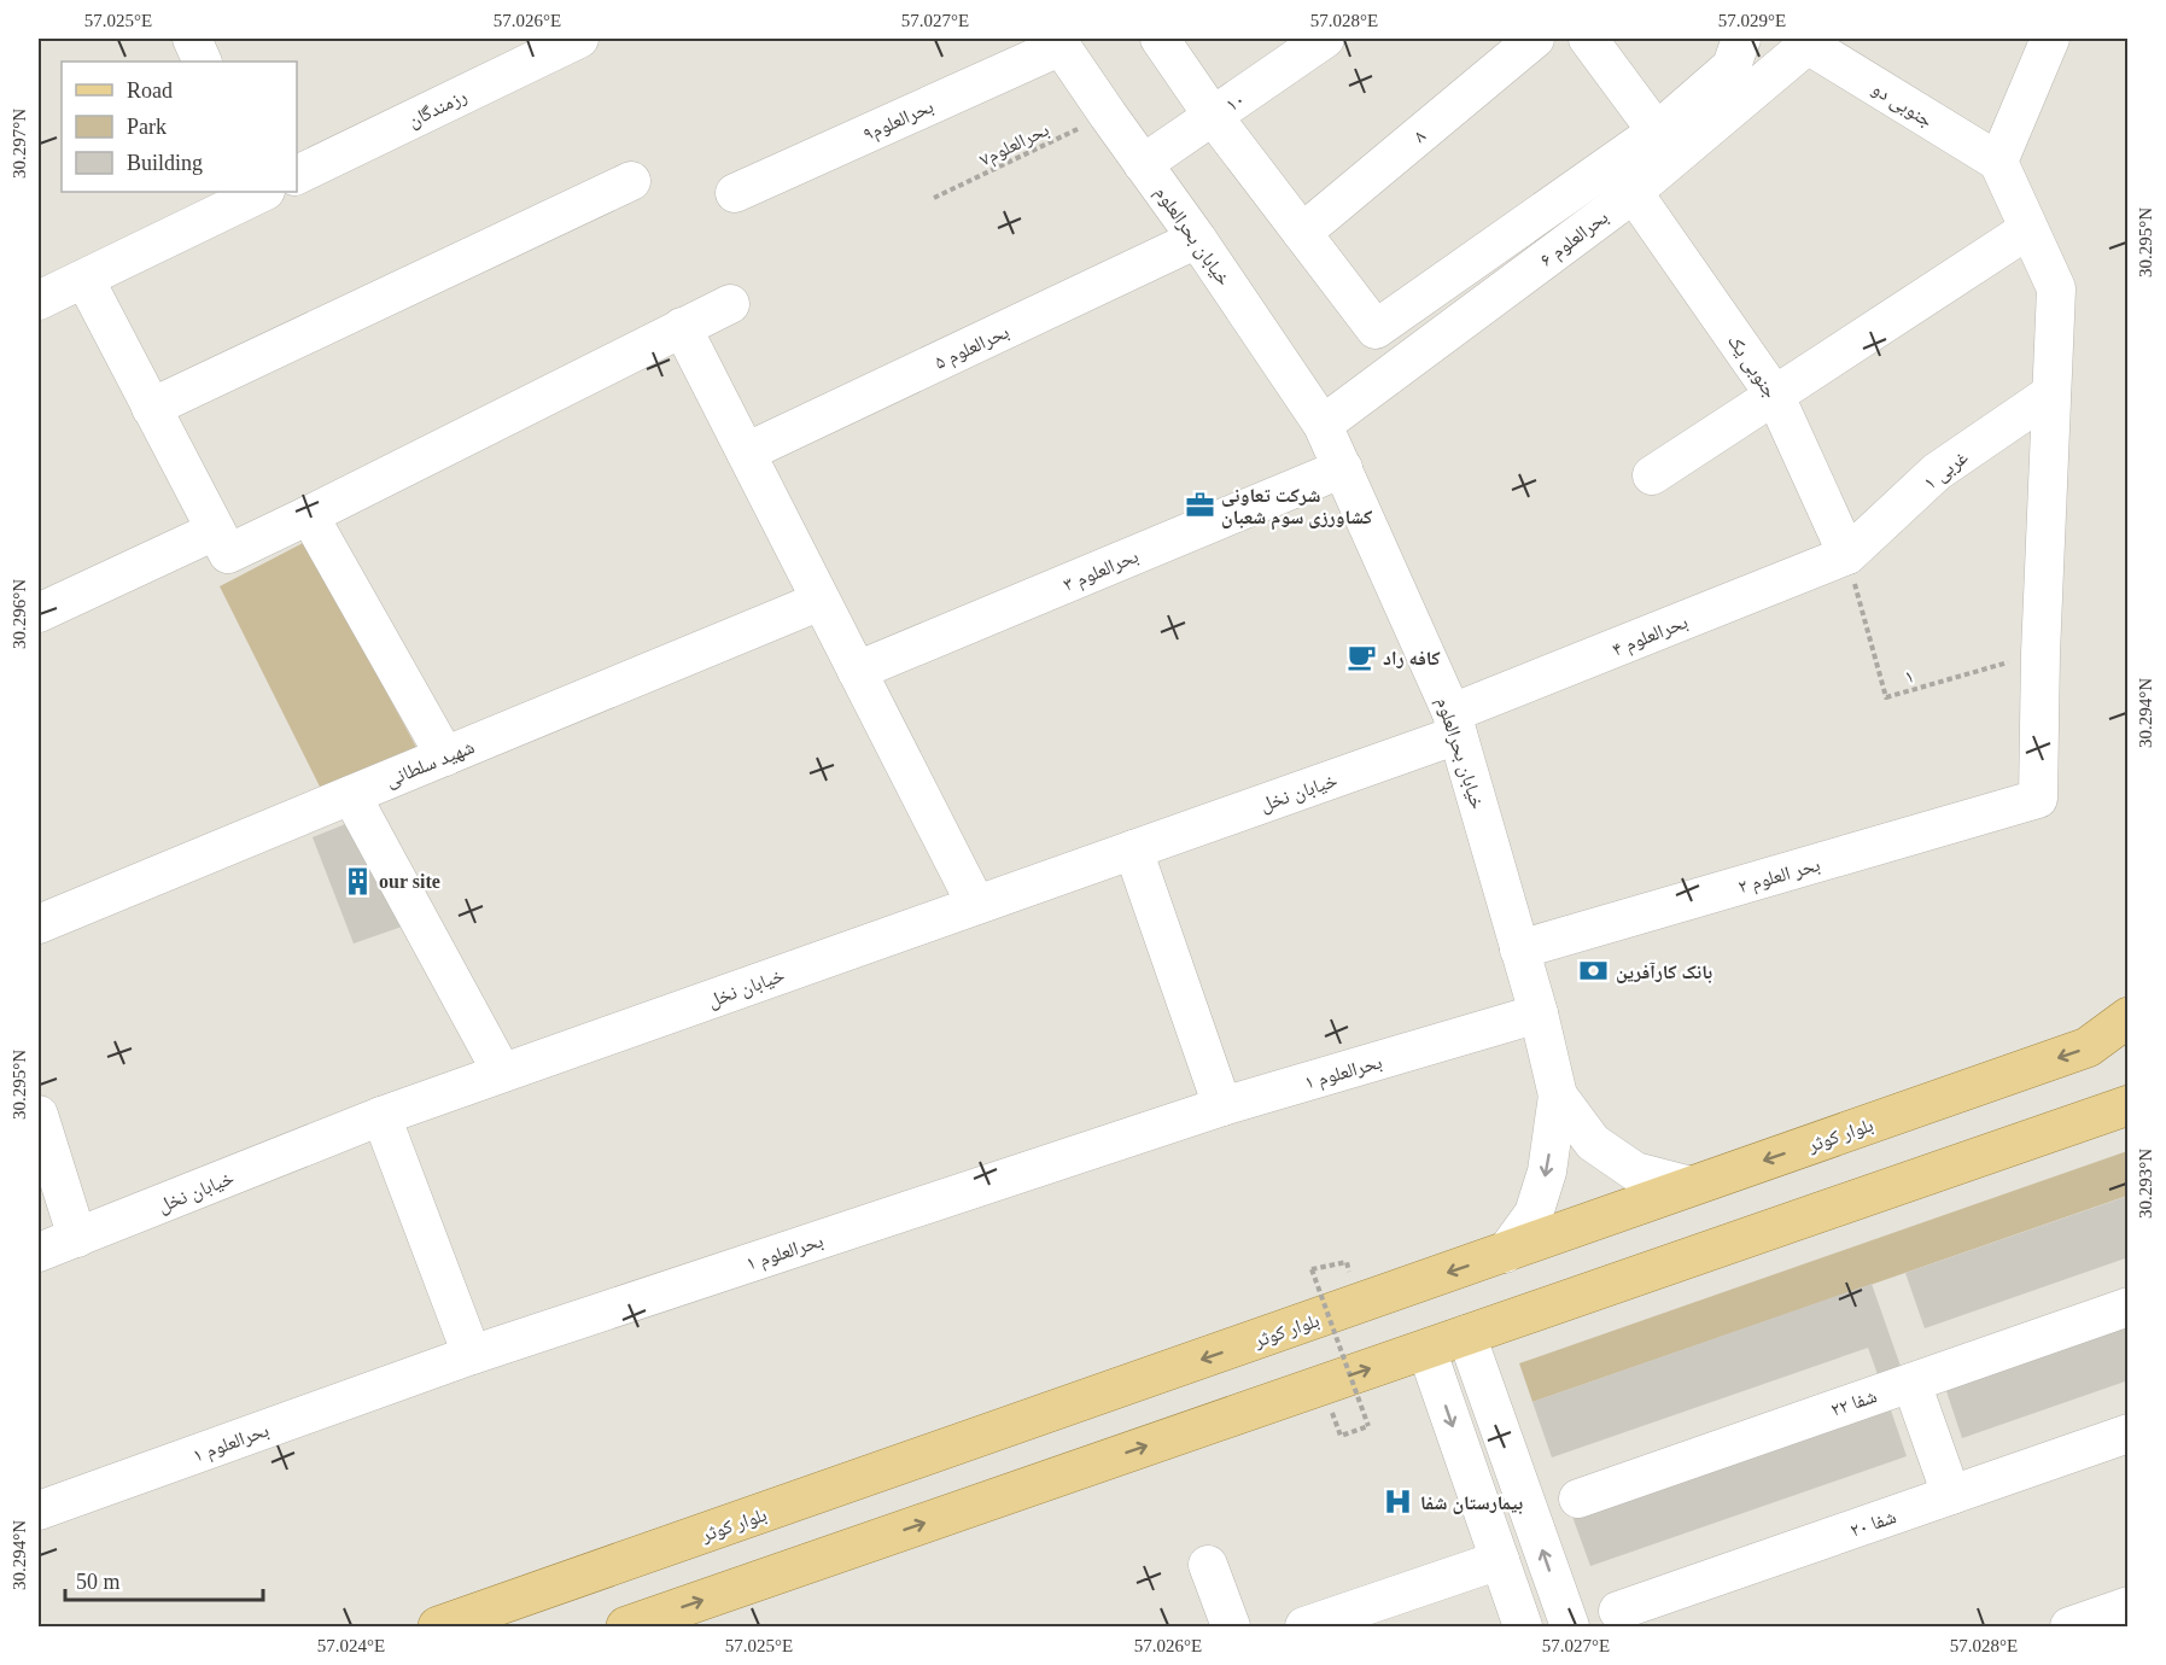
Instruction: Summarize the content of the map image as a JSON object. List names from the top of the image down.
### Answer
{
  "streets": {
    "main road": ["بلوار کوثر"],
    "street": [
      "۱۰",
      "جنوبی دو",
      "رزمندگان",
      "بحرالعلوم۹",
      "۸",
      "خیابان بحرالعلوم",
      "بحرالعلوم ۶",
      "بحرالعلوم ۵",
      "جنوبی یک",
      "غربی ۱",
      "بحرالعلوم ۳",
      "بحرالعلوم ۴",
      "شهید سلطانی",
      "خیابان نخل",
      "بحر العلوم ۲",
      "بحرالعلوم ۱",
      "شفا ۲۲",
      "شفا ۲۰"
    ],
    "path": ["بحرالعلوم۷", "۱"]
  },
  "crossings": [
    ["۱۰", "خیابان بحرالعلوم"],
    ["جنوبی دو", "بحرالعلوم ۶"],
    ["بحرالعلوم۹", "خیابان بحرالعلوم"],
    ["بحرالعلوم۷", "خیابان بحرالعلوم"],
    ["خیابان بحرالعلوم", "بحرالعلوم ۶"],
    ["خیابان بحرالعلوم", "بحرالعلوم ۵"],
    ["خیابان بحرالعلوم", "بحرالعلوم ۳"],
    ["خیابان بحرالعلوم", "بحرالعلوم ۴"],
    ["خیابان بحرالعلوم", "خیابان نخل"],
    ["خیابان بحرالعلوم", "بحر العلوم ۲"],
    ["خیابان بحرالعلوم", "بحرالعلوم ۱"],
    ["خیابان بحرالعلوم", "بلوار کوثر"],
    ["بحرالعلوم ۶", "جنوبی یک"],
    ["جنوبی یک", "غربی ۱"],
    ["جنوبی یک", "بحرالعلوم ۴"],
    ["جنوبی یک", "۱"],
    ["غربی ۱", "بحرالعلوم ۴"],
    ["غربی ۱", "۱"],
    ["بحرالعلوم ۴", "۱"],
    ["بحرالعلوم ۴", "خیابان نخل"],
    ["۱", "بحر العلوم ۲"]
  ],
  "places": {
    "office": ["شرکت تعاونی کشاورزی سوم شعبان"],
    "cafe": ["کافه راد"],
    "building": ["our site"],
    "bank": ["بانک کارآفرین"],
    "hospital": ["بیمارستان شفا"]
  },
  "legend": ["Road", "Park", "Building"],
  "scale_bar": "50 m",
  "coordinates": [
    "57.025°E",
    "57.026°E",
    "57.027°E",
    "57.028°E",
    "57.029°E",
    "30.297°N",
    "30.295°N",
    "30.296°N",
    "30.294°N",
    "30.293°N",
    "57.024°E"
  ]
}
